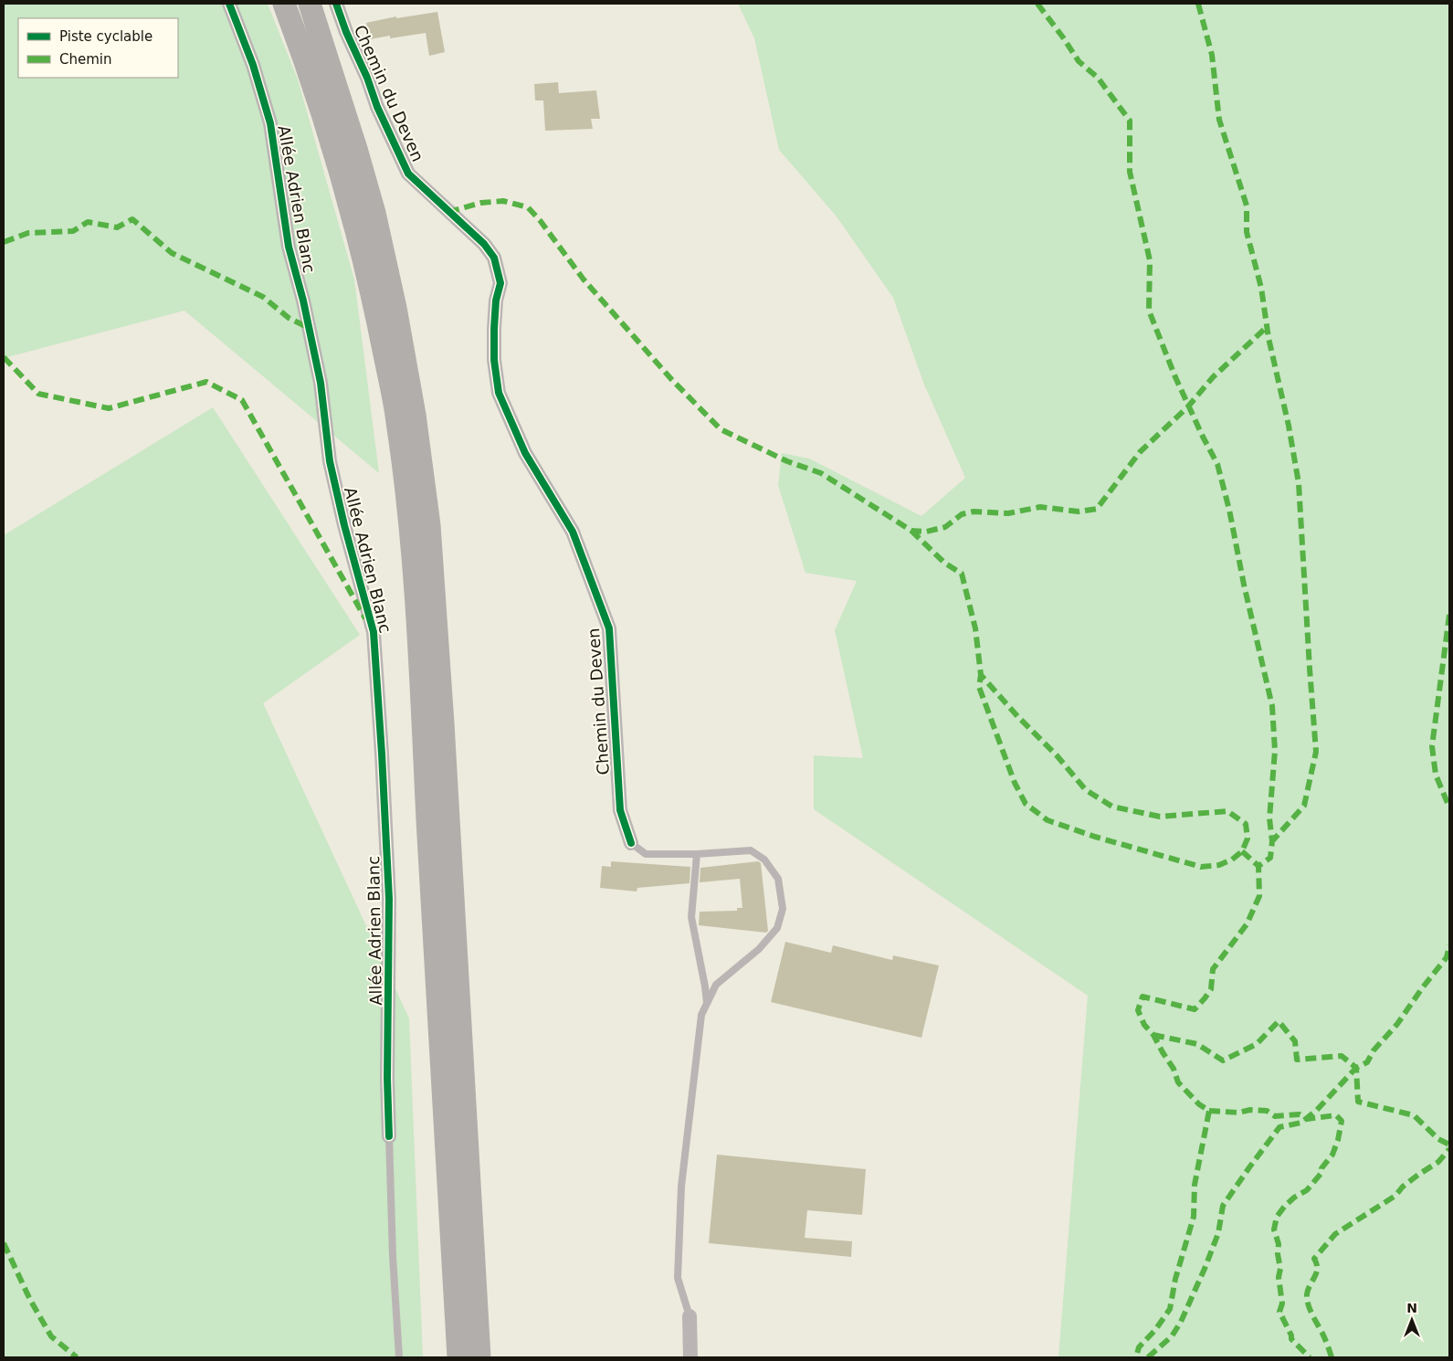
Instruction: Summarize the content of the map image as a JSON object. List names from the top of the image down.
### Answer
{
  "streets": {
    "street": ["Chemin du Deven", "Allée Adrien Blanc"]
  },
  "legend": ["Piste cyclable", "Chemin"],
  "north": "top"
}
